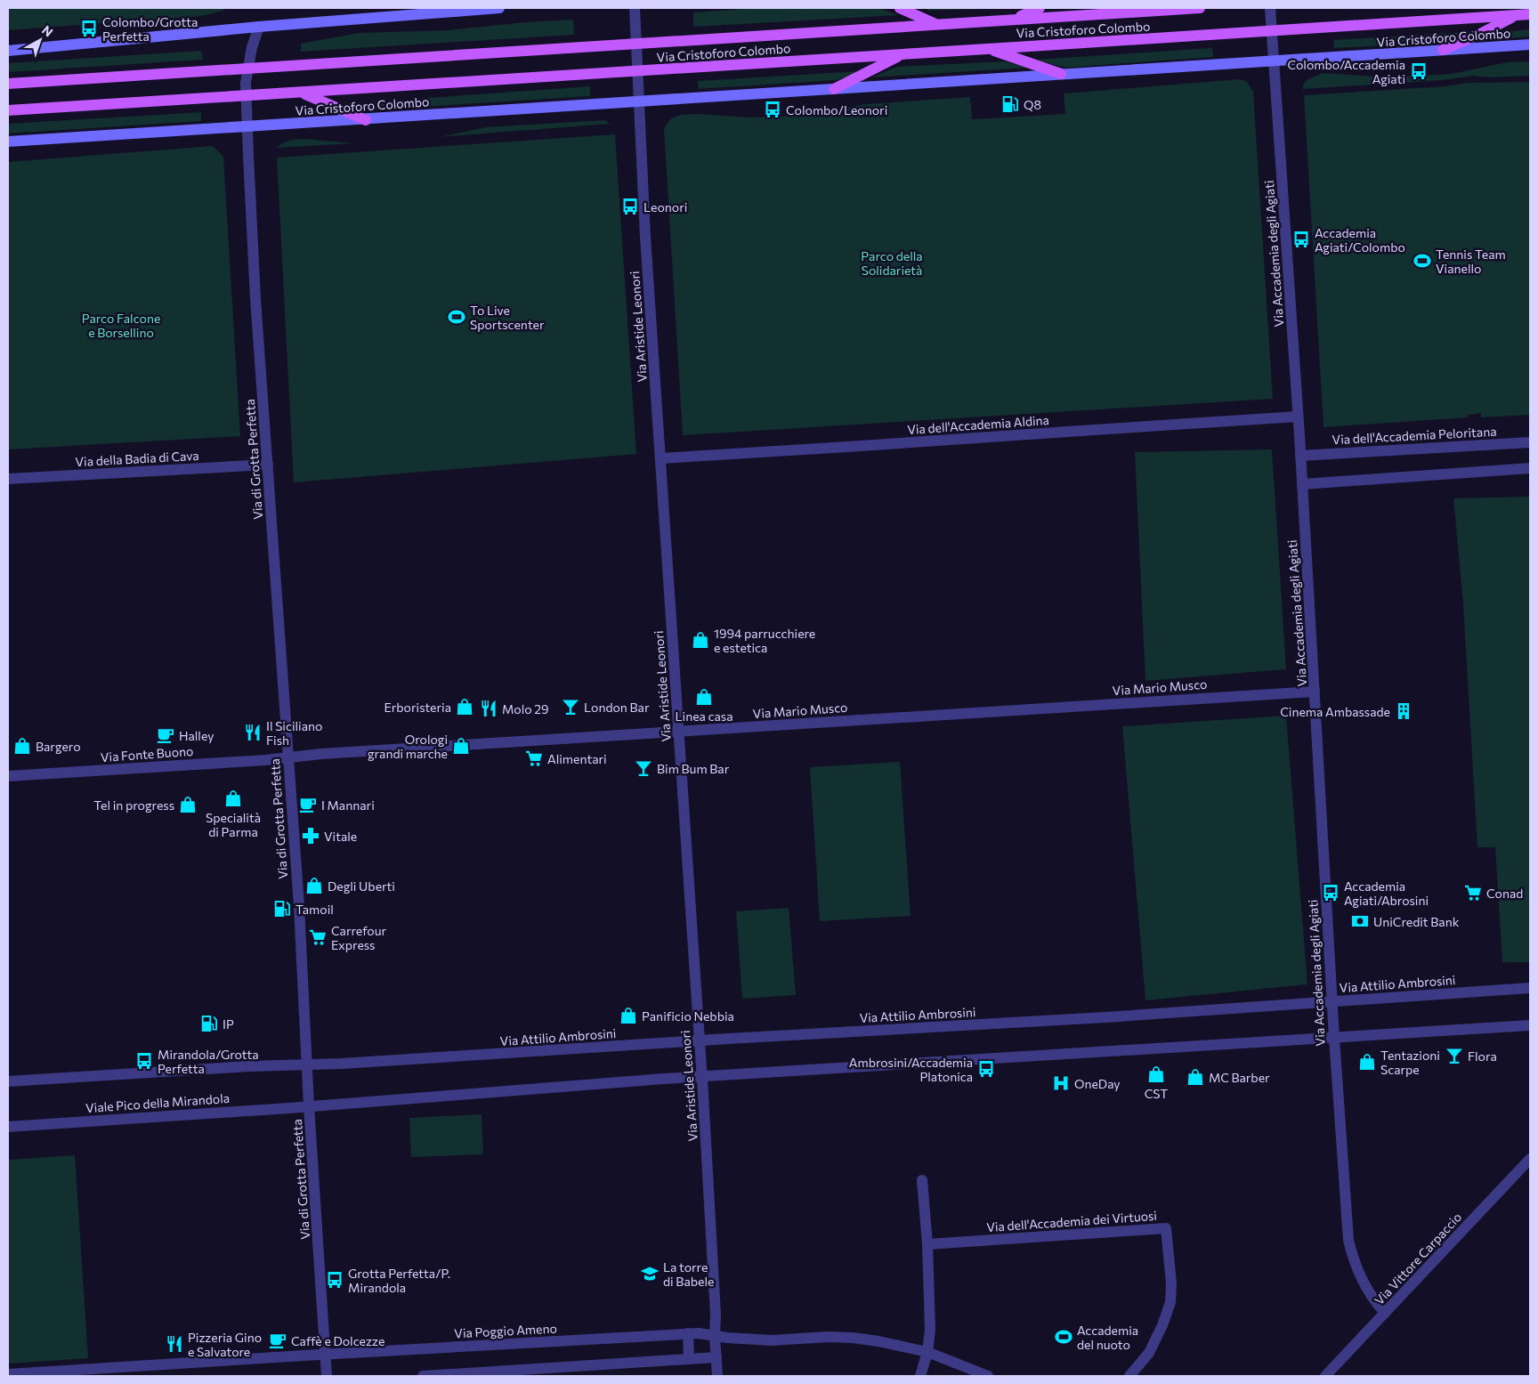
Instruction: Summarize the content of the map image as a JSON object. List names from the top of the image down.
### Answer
{
  "streets": {
    "main road": ["Via Cristoforo Colombo"],
    "street": [
      "Via Accademia degli Agiati",
      "Via Aristide Leonori",
      "Via dell'Accademia Aldina",
      "Via dell'Accademia Peloritana",
      "Via della Badia di Cava",
      "Via di Grotta Perfetta",
      "Via Mario Musco",
      "Via Fonte Buono",
      "Via Attilio Ambrosini",
      "Viale Pico della Mirandola",
      "Via dell'Accademia dei Virtuosi",
      "Via Vittore Carpaccio",
      "Via Poggio Ameno"
    ]
  },
  "crossings": [
    ["Via Cristoforo Colombo", "Via Accademia degli Agiati"],
    ["Via Cristoforo Colombo", "Via Aristide Leonori"],
    ["Via Cristoforo Colombo", "Via di Grotta Perfetta"],
    ["Via Accademia degli Agiati", "Via dell'Accademia Aldina"],
    ["Via Accademia degli Agiati", "Via dell'Accademia Peloritana"],
    ["Via Accademia degli Agiati", "Via Mario Musco"],
    ["Via Accademia degli Agiati", "Via Attilio Ambrosini"],
    ["Via Accademia degli Agiati", "Via Vittore Carpaccio"],
    ["Via Aristide Leonori", "Via dell'Accademia Aldina"],
    ["Via Aristide Leonori", "Via Mario Musco"],
    ["Via Aristide Leonori", "Via Attilio Ambrosini"],
    ["Via Aristide Leonori", "Via Poggio Ameno"],
    ["Via della Badia di Cava", "Via di Grotta Perfetta"],
    ["Via di Grotta Perfetta", "Via Mario Musco"],
    ["Via di Grotta Perfetta", "Via Fonte Buono"],
    ["Via di Grotta Perfetta", "Via Attilio Ambrosini"],
    ["Via di Grotta Perfetta", "Viale Pico della Mirandola"],
    ["Via di Grotta Perfetta", "Via Poggio Ameno"],
    ["Via Mario Musco", "Via Fonte Buono"]
  ],
  "parks": ["Parco della Solidarietà", "Parco Falcone e Borsellino"],
  "places": {
    "bus stop": [
      "Colombo/Grotta Perfetta",
      "Colombo/Accademia Agiati",
      "Colombo/Leonori",
      "Leonori",
      "Accademia Agiati/Colombo",
      "Accademia Agiati/Abrosini",
      "Mirandola/Grotta Perfetta",
      "Ambrosini/Accademia Platonica",
      "Grotta Perfetta/P. Mirandola"
    ],
    "fuel station": ["Q8", "Tamoil", "IP"],
    "sports": ["Tennis Team Vianello", "To Live Sportscenter", "Accademia del nuoto"],
    "shop": [
      "1994 parrucchiere e estetica",
      "Linea casa",
      "Erboristeria",
      "Bargero",
      "Orologi grandi marche",
      "Specialità di Parma",
      "Tel in progress",
      "Degli Uberti",
      "Panificio Nebbia",
      "Tentazioni Scarpe",
      "CST",
      "MC Barber"
    ],
    "bar": ["London Bar", "Bim Bum Bar", "Flora"],
    "restaurant": ["Molo 29", "Il Siciliano Fish", "Pizzeria Gino e Salvatore"],
    "building": ["Cinema Ambassade"],
    "cafe": ["Halley", "I Mannari", "Caffè e Dolcezze"],
    "supermarket": ["Alimentari", "Conad", "Carrefour Express"],
    "pharmacy": ["Vitale"],
    "bank": ["UniCredit Bank"],
    "hospital": ["OneDay"],
    "school or university": ["La torre di Babele"]
  },
  "north": "top right"
}
